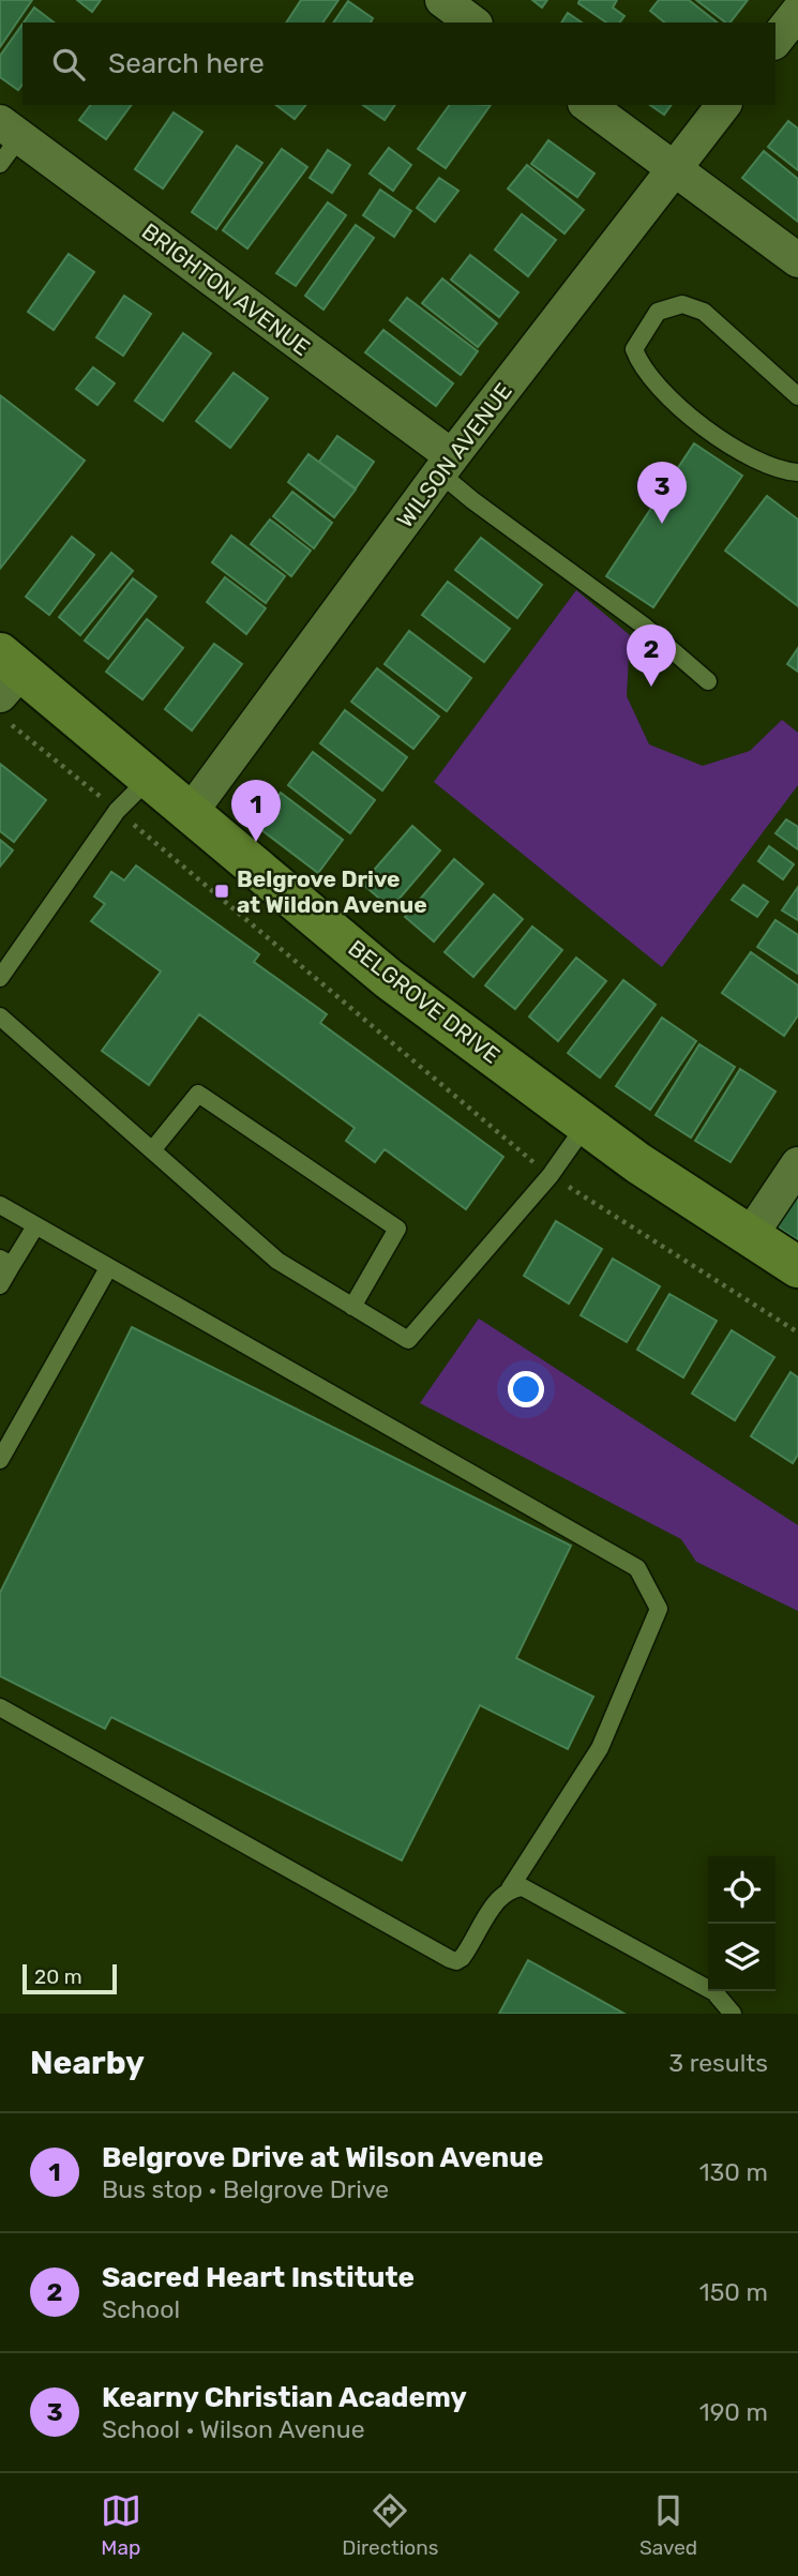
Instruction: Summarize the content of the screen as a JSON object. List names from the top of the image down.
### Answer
{
  "streets": {
    "street": ["BRIGHTON AVENUE", "WILSON AVENUE", "BELGROVE DRIVE"]
  },
  "crossings": [
    ["BRIGHTON AVENUE", "WILSON AVENUE"],
    ["WILSON AVENUE", "BELGROVE DRIVE"]
  ],
  "places": {
    "transit": ["Belgrove Drive at Wildon Avenue"]
  },
  "scale_bar": "20 m",
  "page": {
    "search": "Search here",
    "pins": ["3", "2", "1"],
    "scale": "20 m",
    "heading": ["Nearby", "3 results"],
    "list": [
      {
        "mark": "1",
        "name": "Belgrove Drive at Wilson Avenue",
        "note": "Bus stop · Belgrove Drive",
        "value": "130 m"
      },
      {
        "mark": "2",
        "name": "Sacred Heart Institute",
        "note": "School",
        "value": "150 m"
      },
      {
        "mark": "3",
        "name": "Kearny Christian Academy",
        "note": "School · Wilson Avenue",
        "value": "190 m"
      }
    ],
    "nav": ["Map", "Directions", "Saved"]
  }
}
